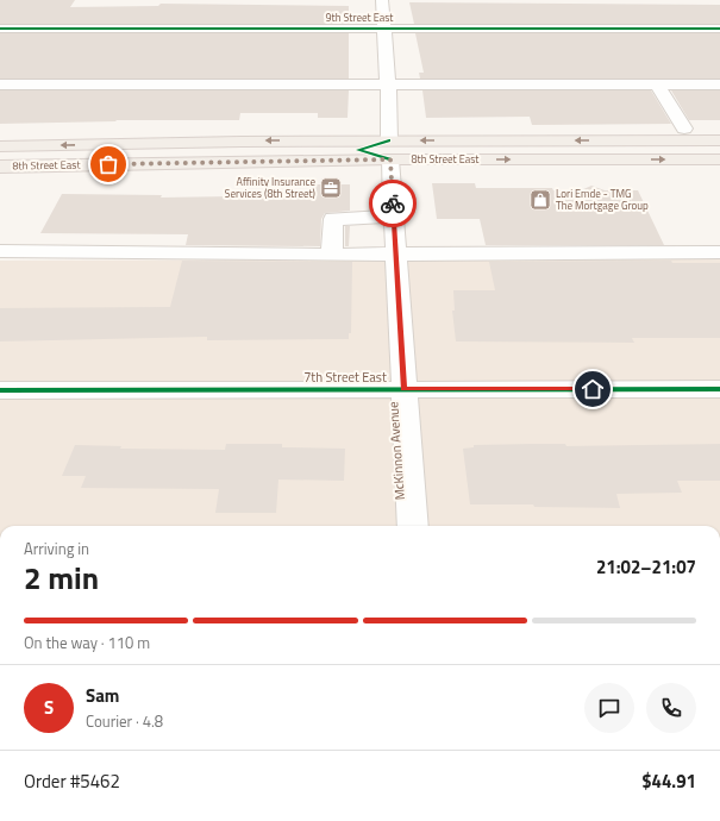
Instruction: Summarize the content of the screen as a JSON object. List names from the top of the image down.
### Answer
{
  "streets": {
    "main road": ["8th Street East"],
    "street": ["9th Street East", "7th Street East", "McKinnon Avenue"]
  },
  "crossings": [
    ["8th Street East", "McKinnon Avenue"],
    ["7th Street East", "McKinnon Avenue"]
  ],
  "places": {
    "office": ["Affinity Insurance Services (8th Street)"],
    "shop": ["Lori Emde - TMG The Mortgage Group"]
  },
  "page": {
    "heading": ["2 min", "Arriving in", "21:02–21:07"],
    "panel": [
      "Sam",
      "Courier · 4.8",
      "Order #5462",
      "$44.91"
    ],
    "bar": "On the way · 110 m",
    "round": "S"
  }
}
